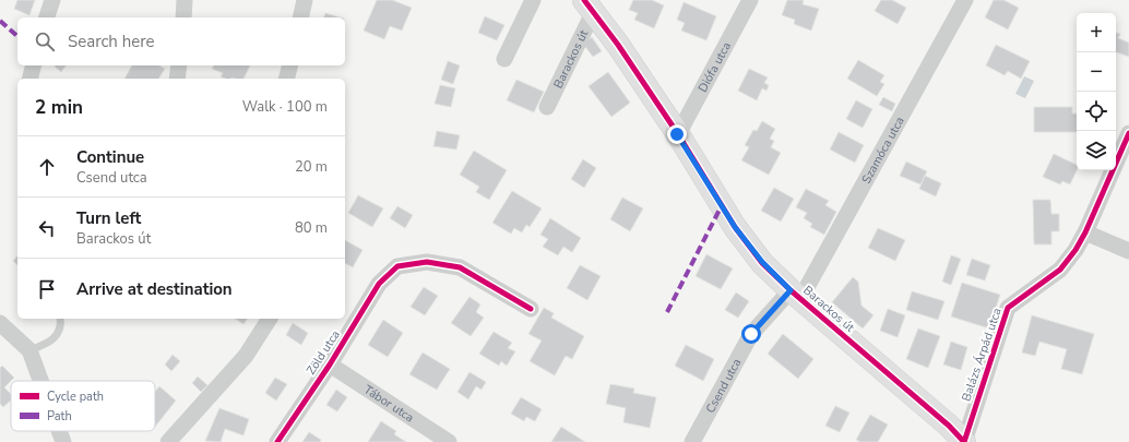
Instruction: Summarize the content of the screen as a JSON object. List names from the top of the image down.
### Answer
{
  "streets": {
    "street": [
      "Barackos út",
      "Diófa utca",
      "Szamóca utca",
      "Zöld utca",
      "Balázs Árpád utca",
      "Csend utca",
      "Tábor utca"
    ]
  },
  "crossings": [
    ["Barackos út", "Diófa utca"],
    ["Barackos út", "Szamóca utca"],
    ["Barackos út", "Balázs Árpád utca"],
    ["Barackos út", "Csend utca"],
    ["Szamóca utca", "Csend utca"],
    ["Zöld utca", "Tábor utca"]
  ],
  "legend": ["Cycle path", "Path"],
  "page": {
    "map_buttons": ["+", "−"],
    "search": "Search here",
    "heading": ["2 min", "Walk · 100 m"],
    "list": [
      ["Continue", "Csend utca", "20 m"],
      ["Turn left", "Barackos út", "80 m"],
      "Arrive at destination"
    ]
  }
}
